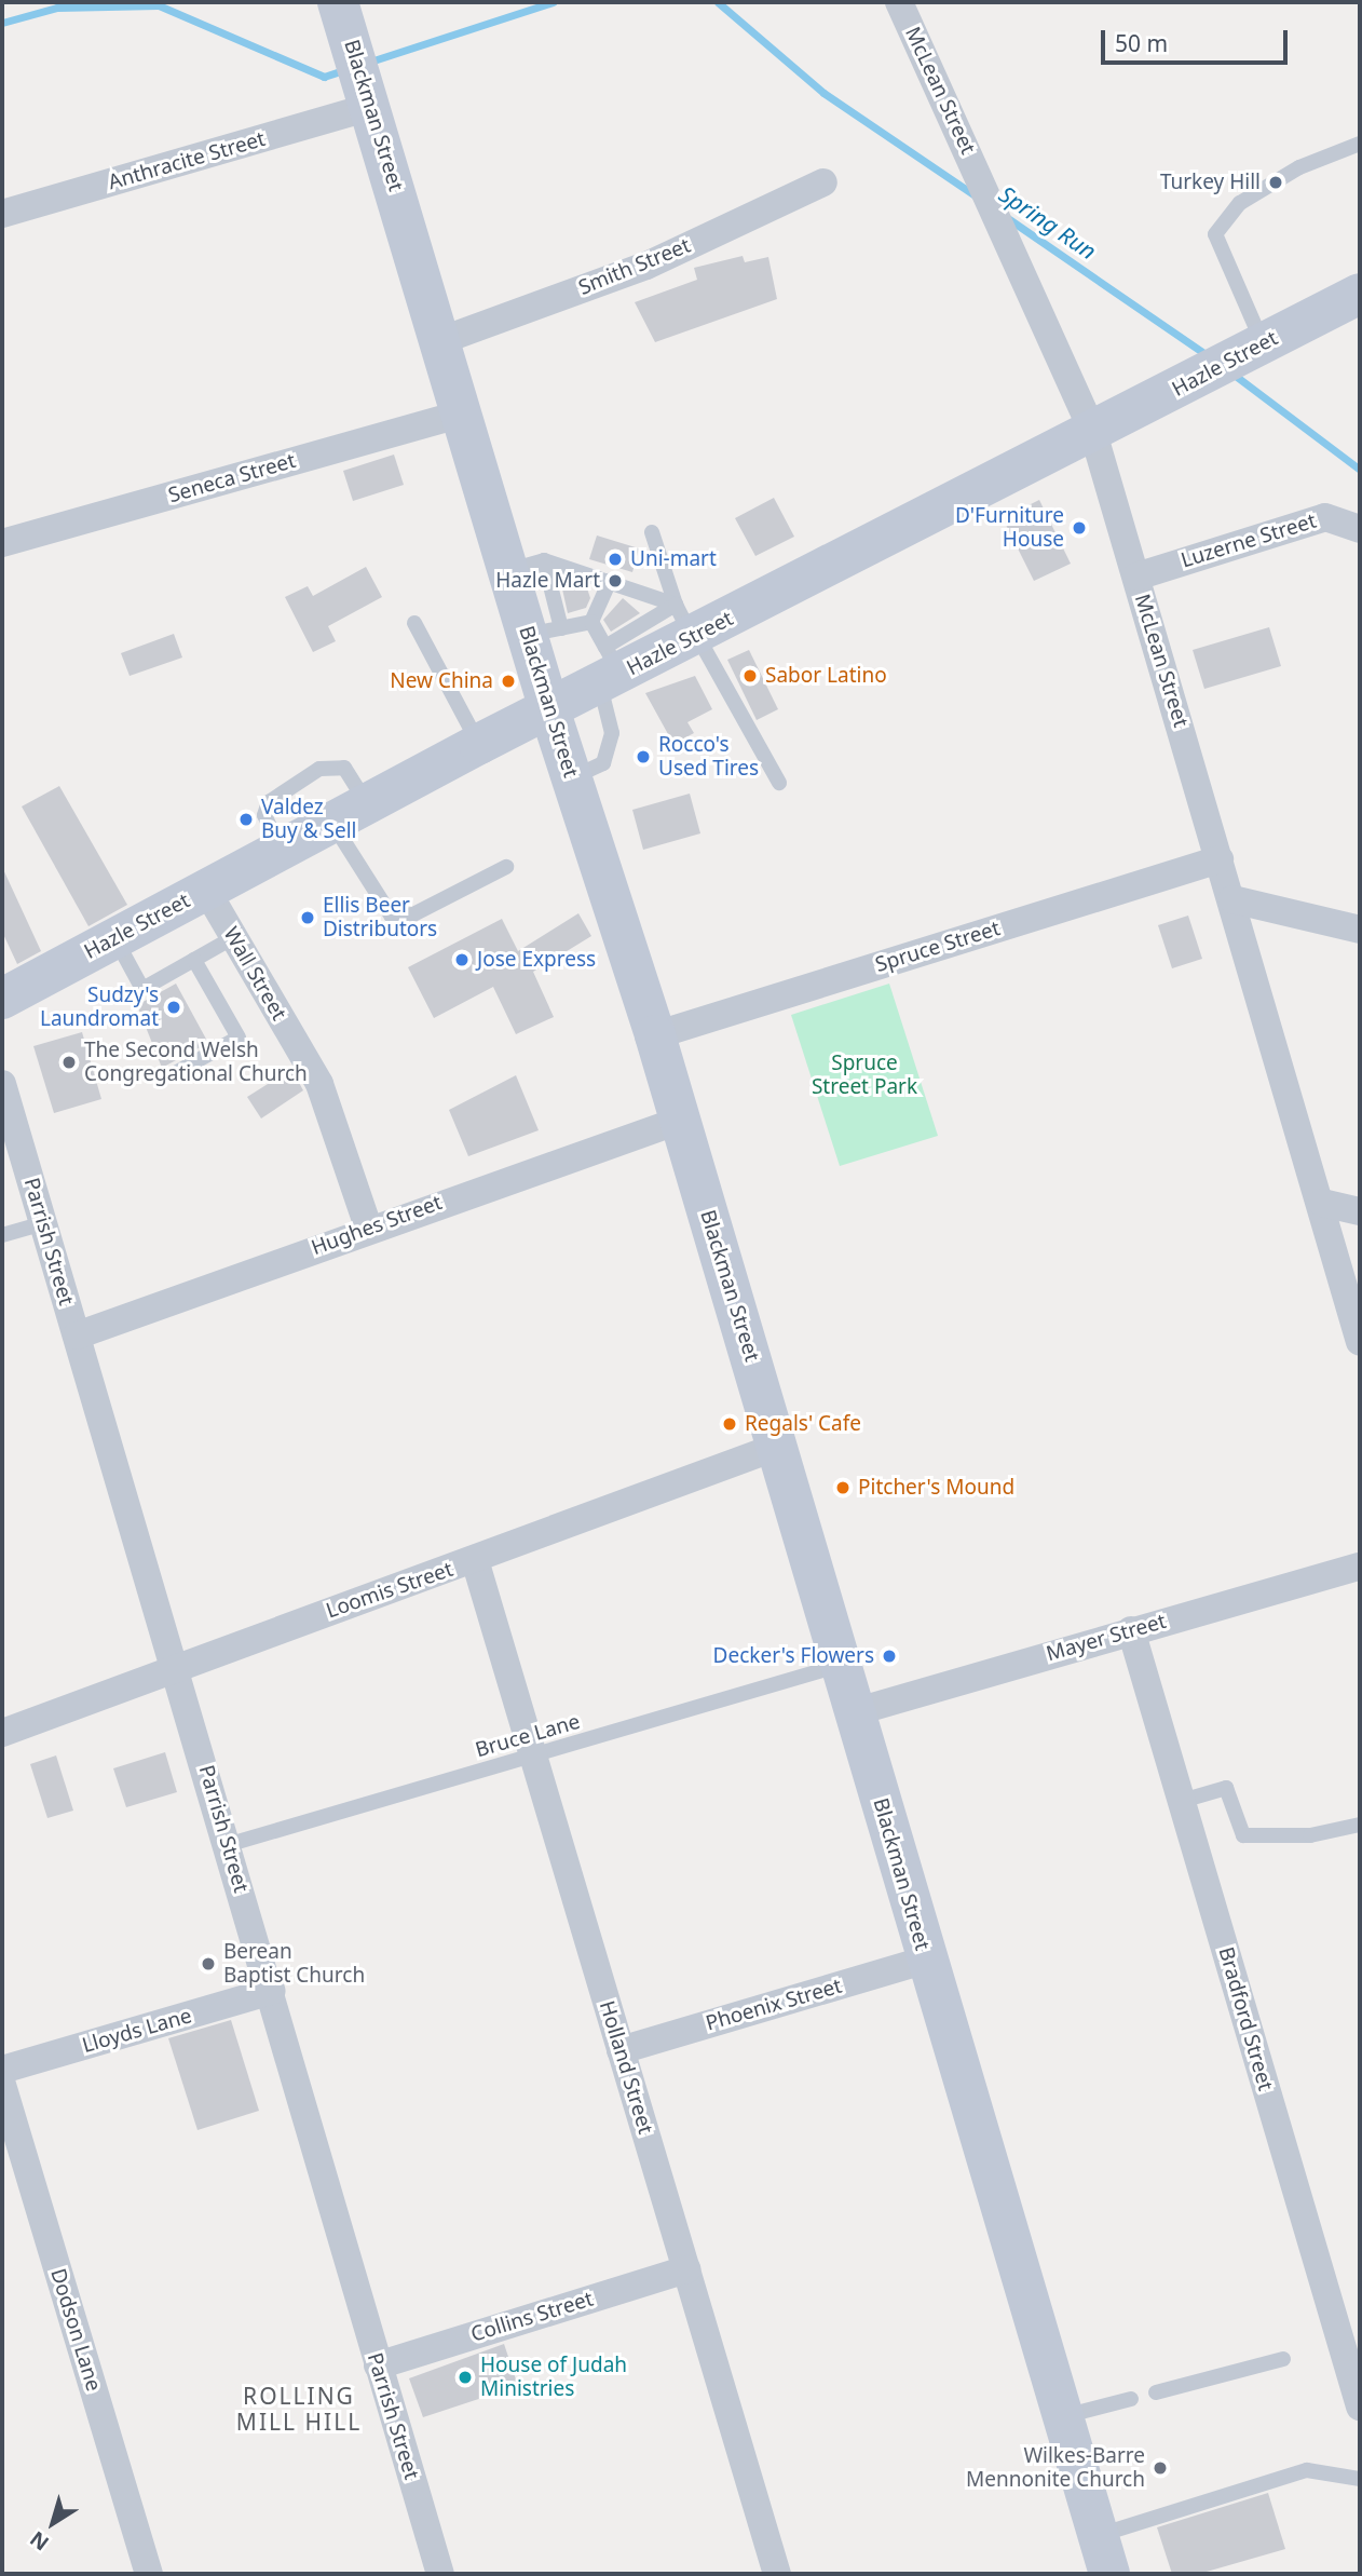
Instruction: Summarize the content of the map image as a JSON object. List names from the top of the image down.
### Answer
{
  "streets": {
    "main road": ["Blackman Street", "Hazle Street"],
    "street": [
      "McLean Street",
      "Anthracite Street",
      "Smith Street",
      "Seneca Street",
      "Luzerne Street",
      "Spruce Street",
      "Wall Street",
      "Hughes Street",
      "Parrish Street",
      "Loomis Street",
      "Mayer Street",
      "Phoenix Street",
      "Bradford Street",
      "Lloyds Lane",
      "Holland Street",
      "Collins Street",
      "Dodson Lane"
    ],
    "lane": ["Bruce Lane"]
  },
  "crossings": [
    ["McLean Street", "Hazle Street"],
    ["McLean Street", "Luzerne Street"],
    ["McLean Street", "Spruce Street"],
    ["Blackman Street", "Anthracite Street"],
    ["Blackman Street", "Smith Street"],
    ["Blackman Street", "Hazle Street"],
    ["Blackman Street", "Seneca Street"],
    ["Blackman Street", "Spruce Street"],
    ["Blackman Street", "Hughes Street"],
    ["Blackman Street", "Loomis Street"],
    ["Blackman Street", "Mayer Street"],
    ["Blackman Street", "Bruce Lane"],
    ["Blackman Street", "Phoenix Street"],
    ["Hazle Street", "Wall Street"],
    ["Wall Street", "Hughes Street"],
    ["Hughes Street", "Parrish Street"],
    ["Parrish Street", "Loomis Street"],
    ["Parrish Street", "Bruce Lane"],
    ["Parrish Street", "Lloyds Lane"],
    ["Parrish Street", "Collins Street"],
    ["Loomis Street", "Holland Street"],
    ["Mayer Street", "Bradford Street"],
    ["Bruce Lane", "Holland Street"],
    ["Phoenix Street", "Holland Street"],
    ["Holland Street", "Collins Street"]
  ],
  "districts": ["ROLLING MILL HILL"],
  "water": ["Spring Run"],
  "parks": ["Spruce Street Park"],
  "places": [
    "Turkey Hill",
    "D'Furniture House",
    "Uni-mart",
    "Hazle Mart",
    "Sabor Latino",
    "New China",
    "Rocco's Used Tires",
    "Valdez Buy & Sell",
    "Ellis Beer Distributors",
    "Jose Express",
    "Sudzy's Laundromat",
    "The Second Welsh Congregational Church",
    "Regals' Cafe",
    "Pitcher's Mound",
    "Decker's Flowers",
    "Berean Baptist Church",
    "House of Judah Ministries",
    "Wilkes-Barre Mennonite Church"
  ],
  "scale_bar": "50 m",
  "north": "bottom left"
}
